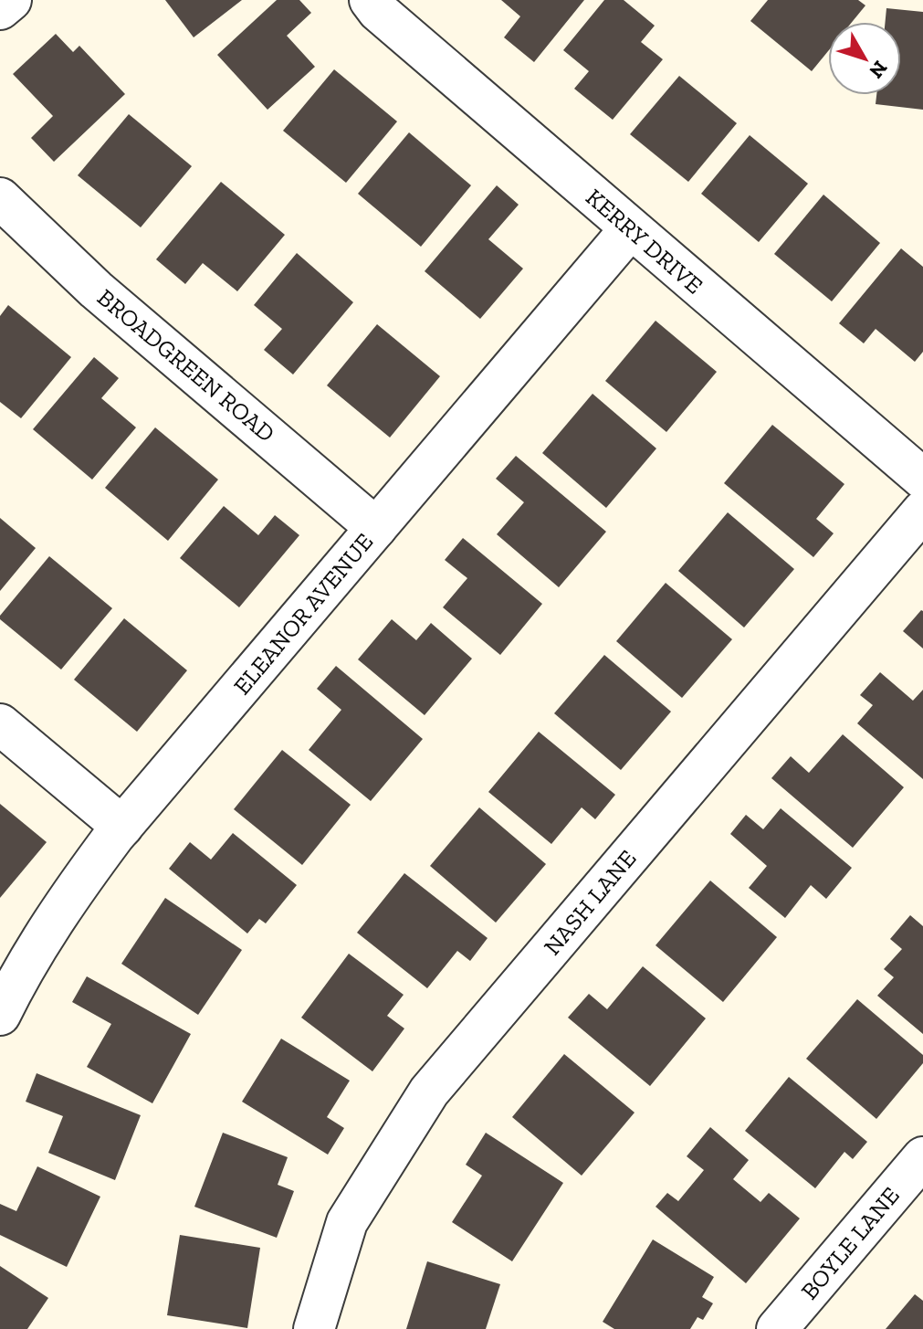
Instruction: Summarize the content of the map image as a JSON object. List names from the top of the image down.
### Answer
{
  "streets": {
    "street": [
      "KERRY DRIVE",
      "BROADGREEN ROAD",
      "ELEANOR AVENUE",
      "NASH LANE",
      "BOYLE LANE"
    ]
  },
  "crossings": [
    ["KERRY DRIVE", "ELEANOR AVENUE"],
    ["BROADGREEN ROAD", "ELEANOR AVENUE"]
  ],
  "north": "bottom right"
}
